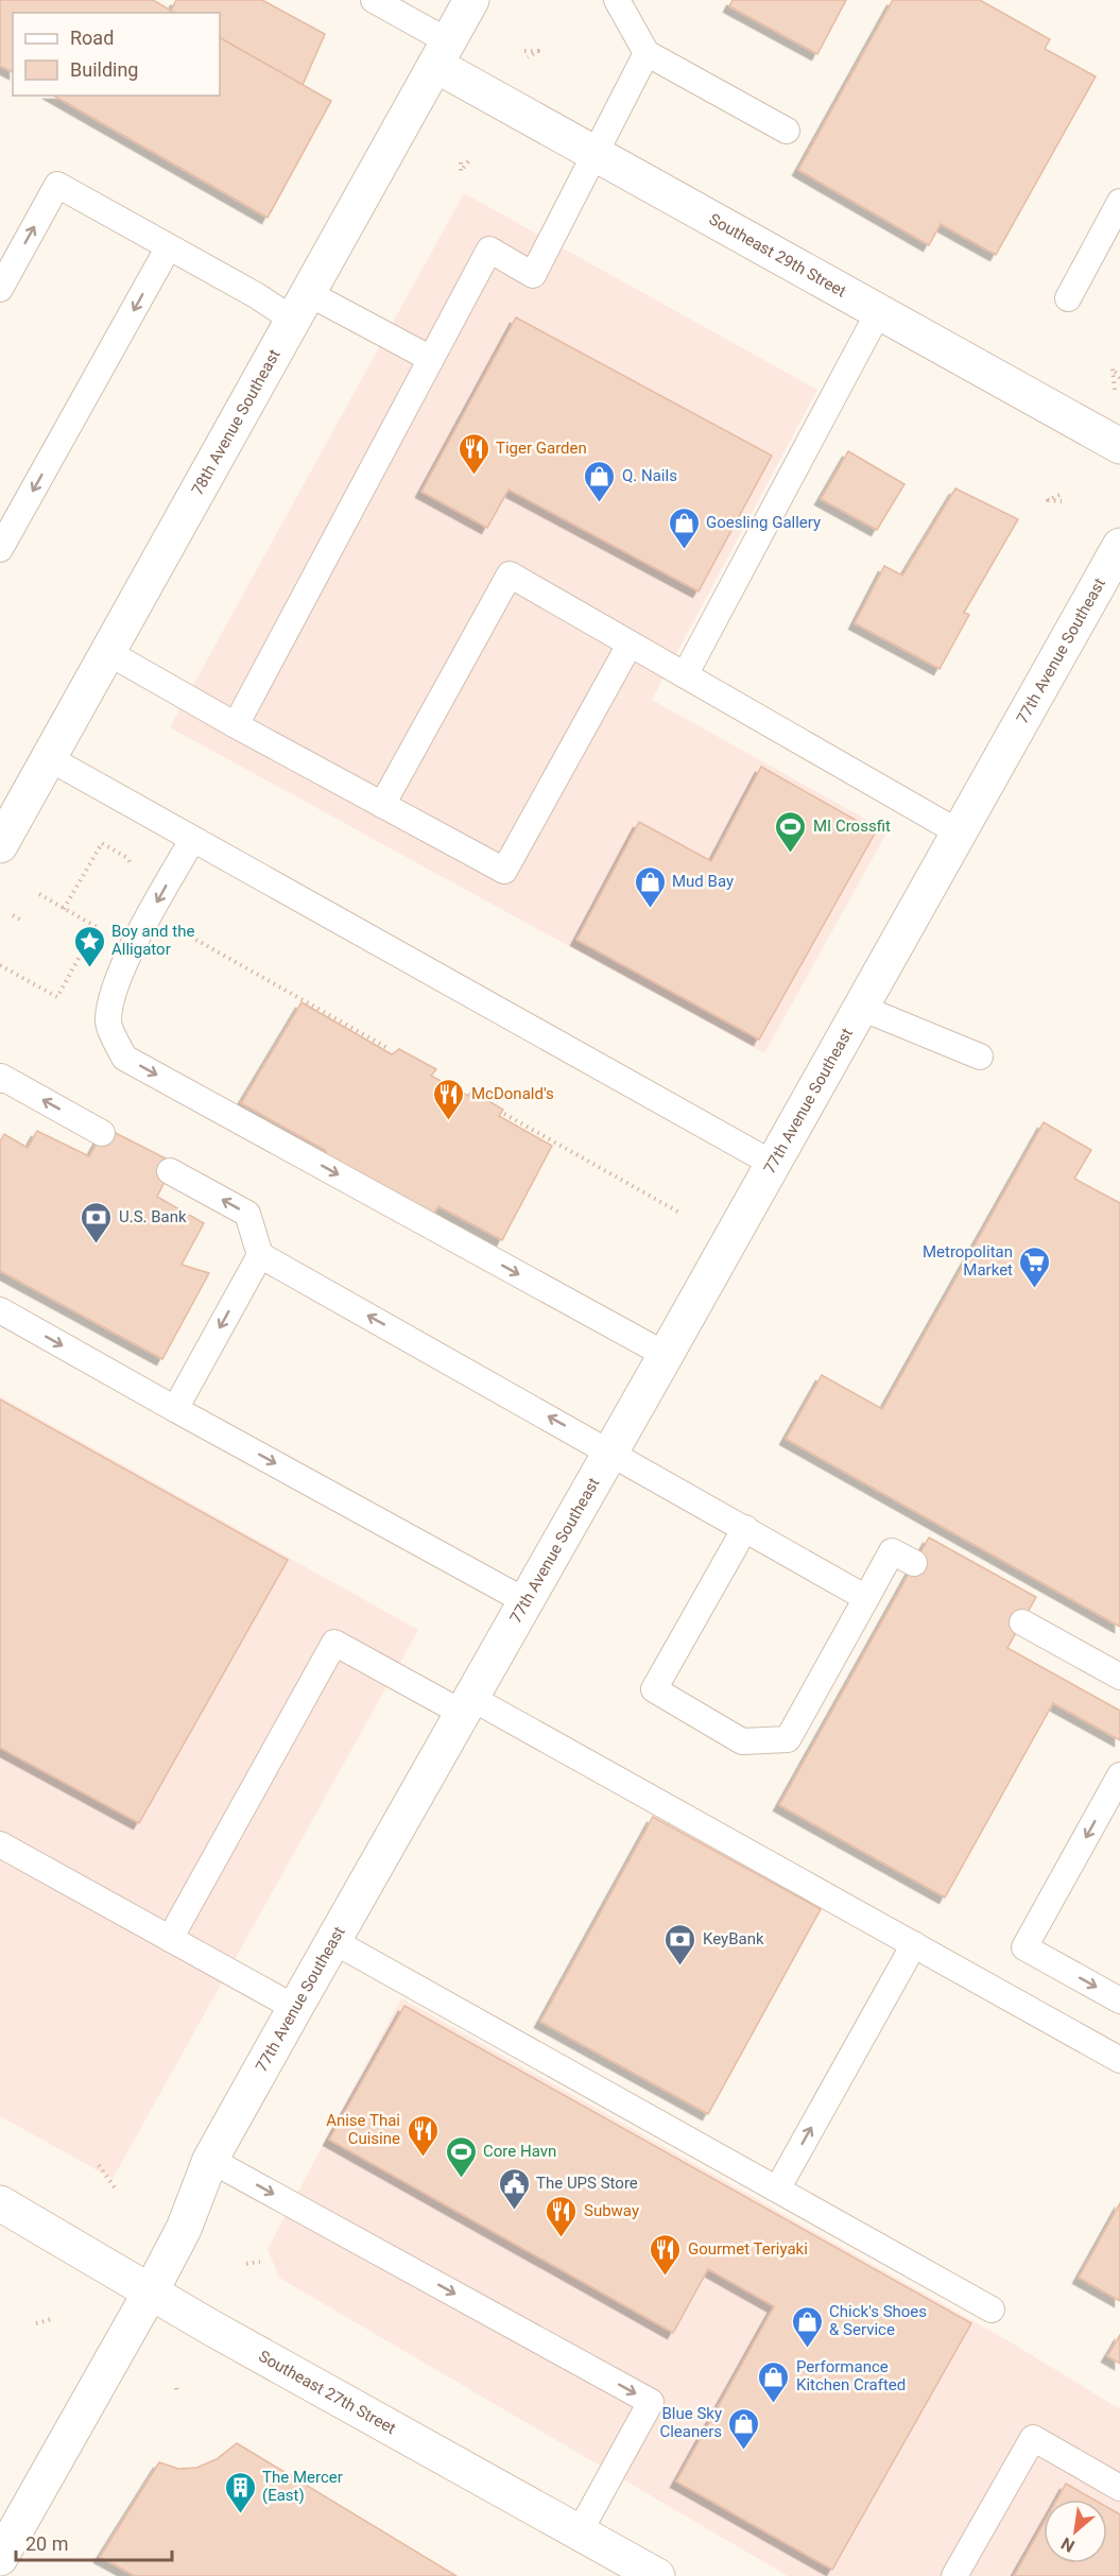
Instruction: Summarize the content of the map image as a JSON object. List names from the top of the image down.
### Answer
{
  "streets": {
    "street": [
      "Southeast 29th Street",
      "78th Avenue Southeast",
      "77th Avenue Southeast",
      "Southeast 27th Street"
    ]
  },
  "crossings": [
    ["Southeast 29th Street", "78th Avenue Southeast"],
    ["77th Avenue Southeast", "Southeast 27th Street"]
  ],
  "places": {
    "restaurant": [
      "Tiger Garden",
      "McDonald's",
      "Anise Thai Cuisine",
      "Subway",
      "Gourmet Teriyaki"
    ],
    "shop": [
      "Q. Nails",
      "Goesling Gallery",
      "Mud Bay",
      "Chick's Shoes & Service",
      "Performance Kitchen Crafted",
      "Blue Sky Cleaners"
    ],
    "sports": ["MI Crossfit", "Core Havn"],
    "place": ["Boy and the Alligator"],
    "bank": ["U.S. Bank", "KeyBank"],
    "supermarket": ["Metropolitan Market"],
    "public building": ["The UPS Store"],
    "building": ["The Mercer (East)"]
  },
  "legend": ["Road", "Building"],
  "scale_bar": "20 m",
  "north": "bottom left"
}
